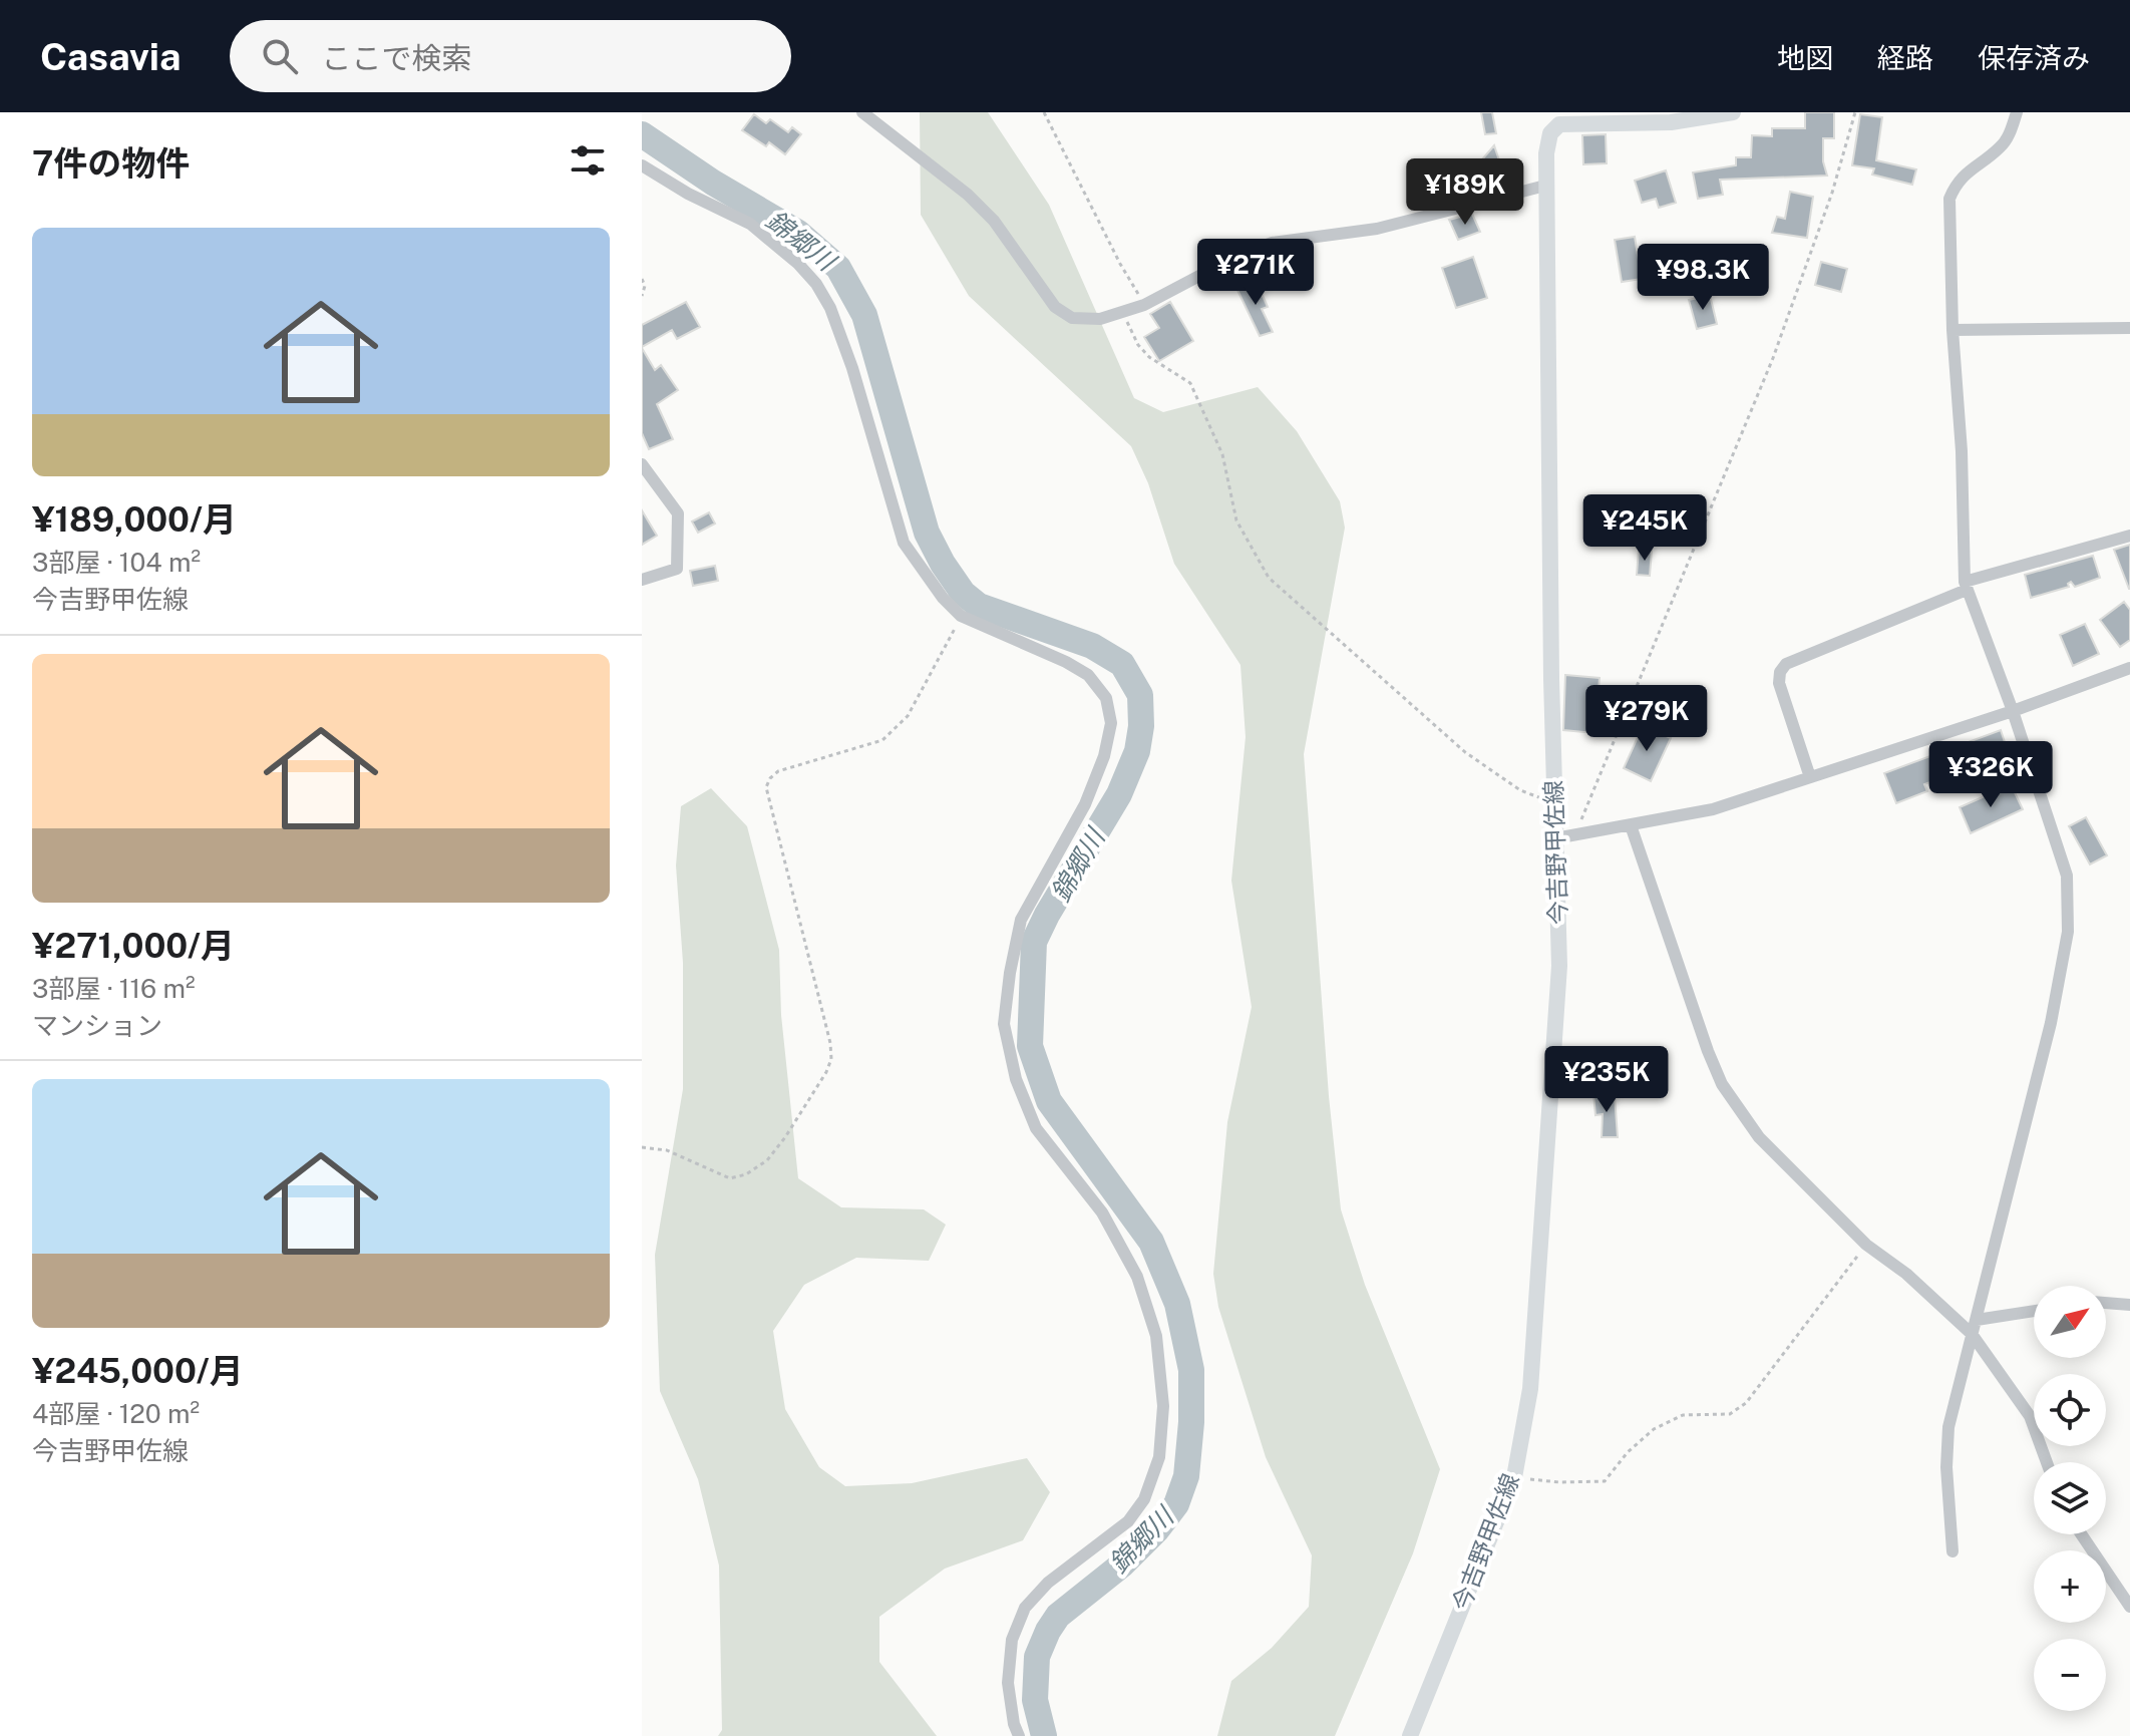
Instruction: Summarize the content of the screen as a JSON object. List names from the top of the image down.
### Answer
{
  "streets": {
    "main road": ["今吉野甲佐線"]
  },
  "water": ["錦郷川"],
  "north": "top right",
  "page": {
    "header": "Casavia",
    "search": "ここで検索",
    "nav": ["地図", "経路", "保存済み"],
    "heading": "7件の物件",
    "price": [
      "¥189K",
      "¥271K",
      "¥98.3K",
      "¥245K",
      "¥279K",
      "¥326K",
      "¥235K"
    ],
    "list": [
      {
        "name": "¥189,000/月",
        "note": "3部屋 · 104 m² · 今吉野甲佐線"
      },
      {
        "name": "¥271,000/月",
        "note": "3部屋 · 116 m² · マンション"
      },
      {
        "name": "¥245,000/月",
        "note": "4部屋 · 120 m² · 今吉野甲佐線"
      }
    ],
    "map_buttons": ["+", "−"]
  }
}
